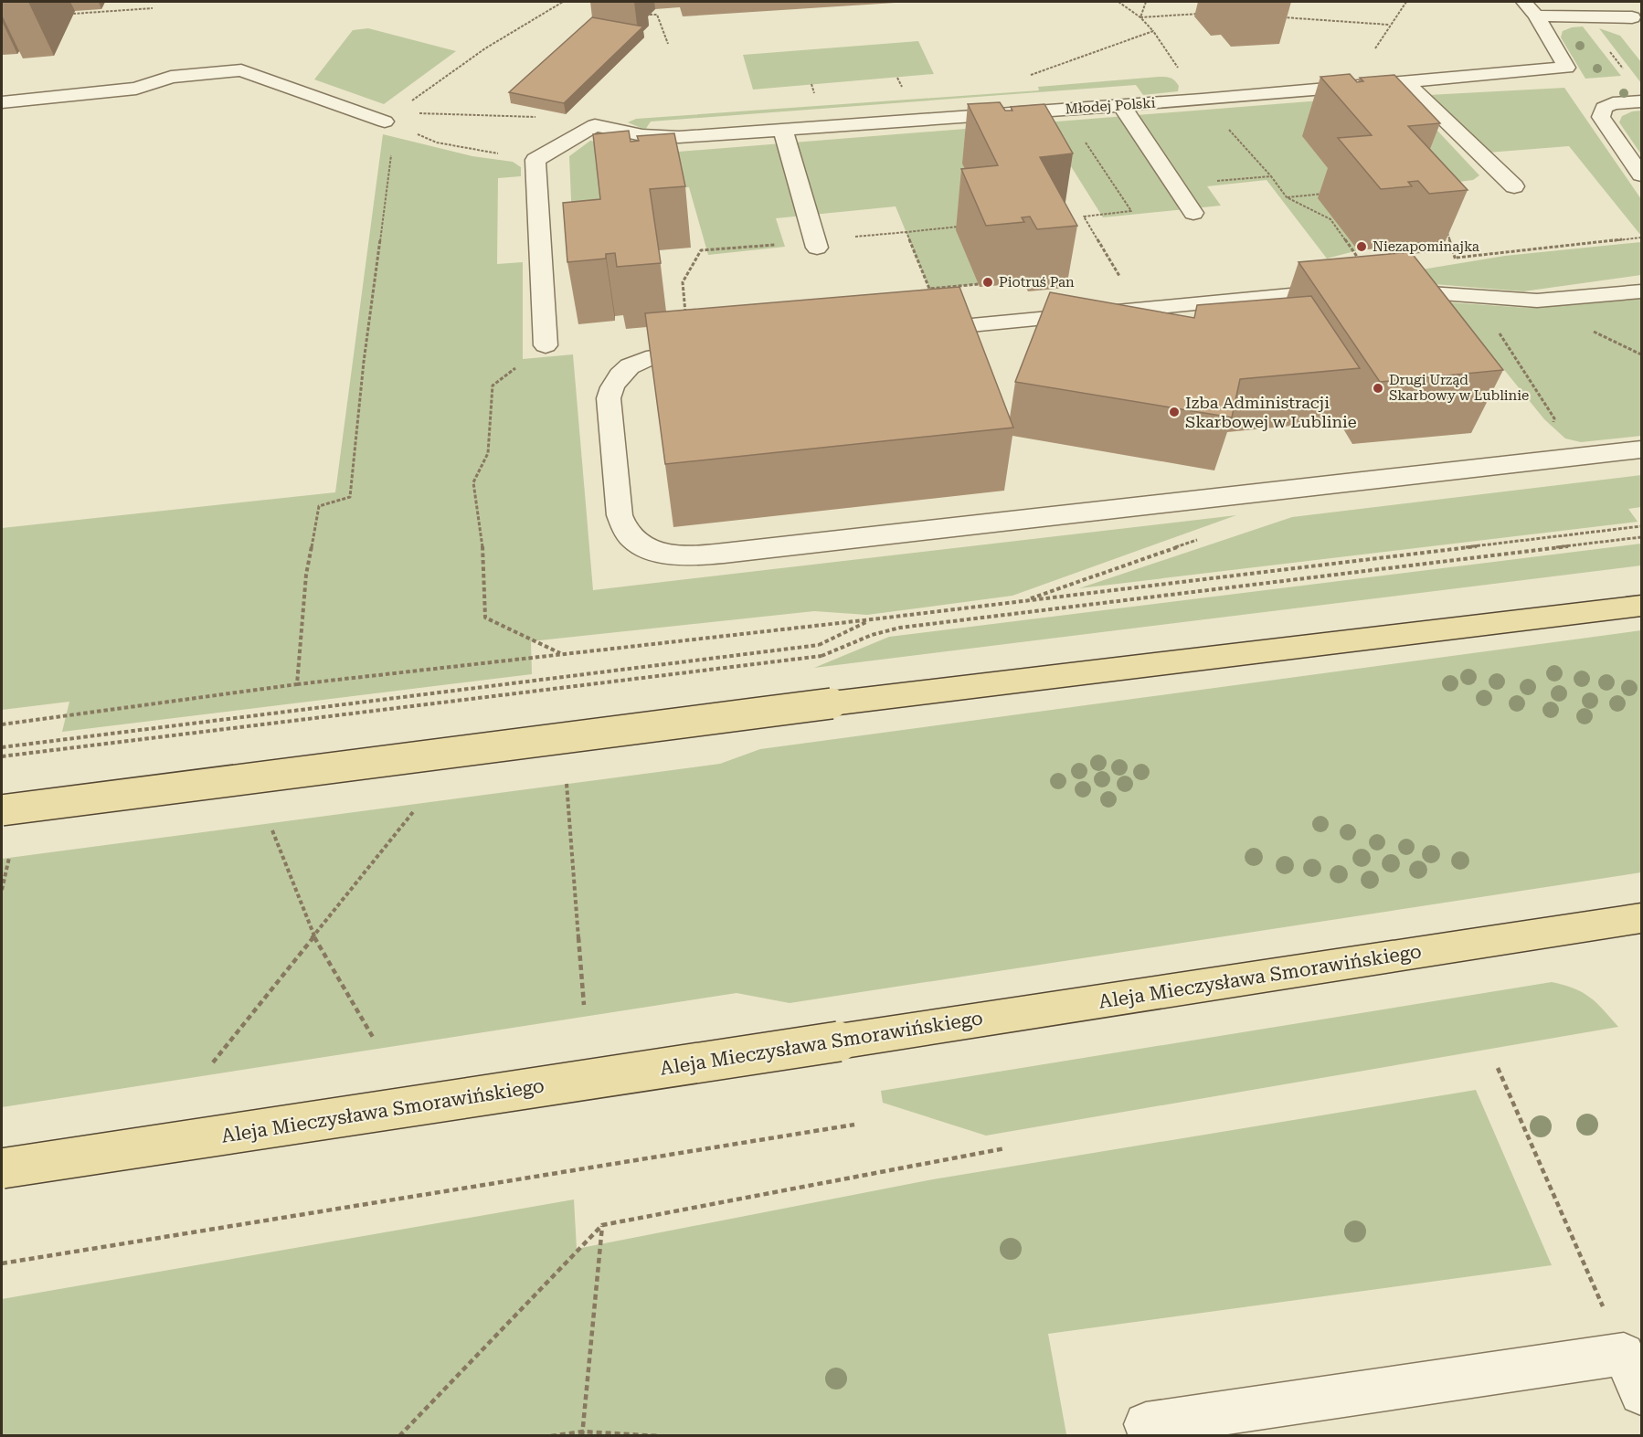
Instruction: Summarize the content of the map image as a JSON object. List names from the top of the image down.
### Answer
{
  "streets": {
    "main road": ["Aleja Mieczysława Smorawińskiego"],
    "street": ["Młodej Polski"]
  },
  "places": [
    "Niezapominajka",
    "Piotruś Pan",
    "Drugi Urząd Skarbowy w Lublinie",
    "Izba Administracji Skarbowej w Lublinie"
  ]
}
